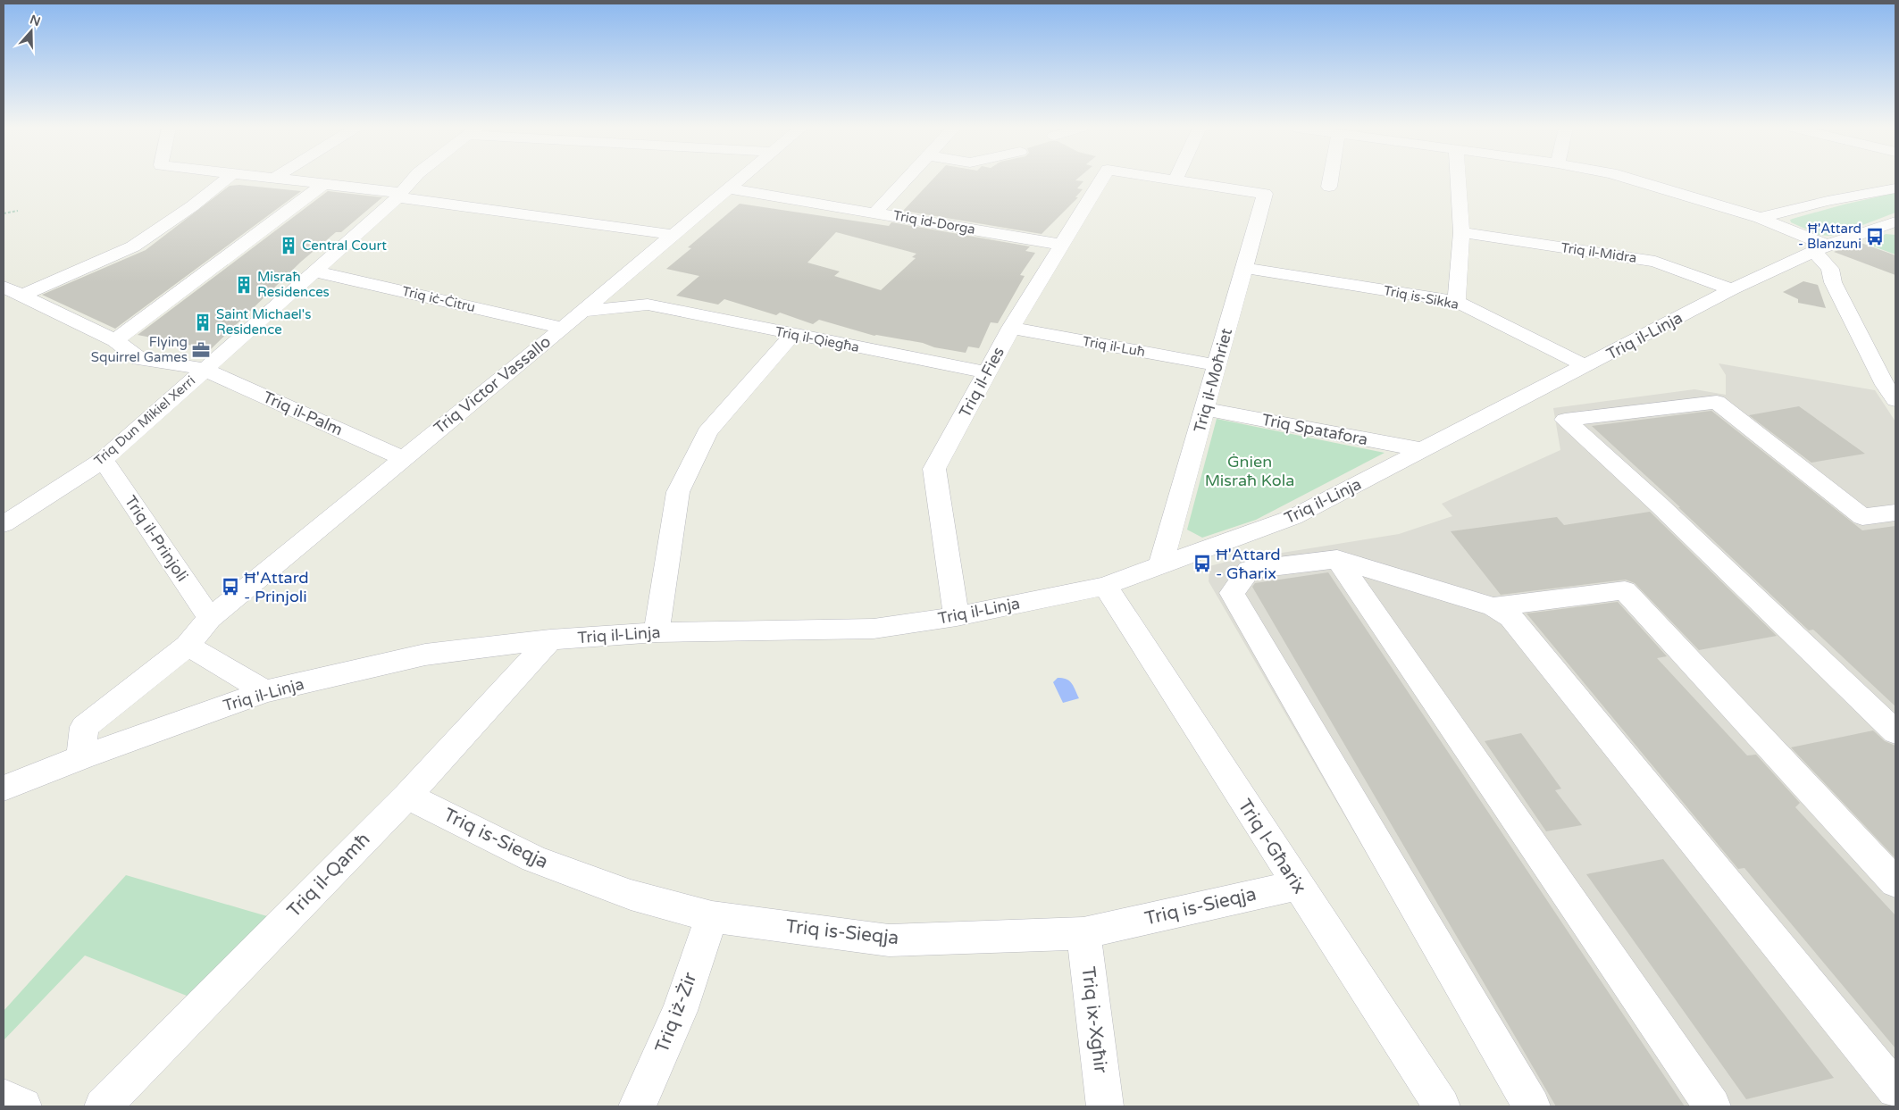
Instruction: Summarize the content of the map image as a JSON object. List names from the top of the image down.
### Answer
{
  "streets": {
    "street": [
      "Triq id-Dorga",
      "Triq il-Midra",
      "Triq is-Sikka",
      "Triq iċ-Ċitru",
      "Triq il-Linja",
      "Triq il-Qiegħa",
      "Triq il-Luħ",
      "Triq il-Moħriet",
      "Triq il-Fies",
      "Triq Victor Vassallo",
      "Triq il-Palm",
      "Triq Dun Mikiel Xerri",
      "Triq Spatafora",
      "Triq il-Prinjoli",
      "Triq is-Sieqja",
      "Triq l-Għarix",
      "Triq il-Qamħ",
      "Triq iż-Żir",
      "Triq ix-Xgħir"
    ]
  },
  "crossings": [
    ["Triq id-Dorga", "Triq il-Fies"],
    ["Triq id-Dorga", "Triq Victor Vassallo"],
    ["Triq il-Midra", "Triq il-Linja"],
    ["Triq is-Sikka", "Triq il-Linja"],
    ["Triq is-Sikka", "Triq il-Moħriet"],
    ["Triq iċ-Ċitru", "Triq Victor Vassallo"],
    ["Triq iċ-Ċitru", "Triq Dun Mikiel Xerri"],
    ["Triq il-Linja", "Triq il-Moħriet"],
    ["Triq il-Linja", "Triq il-Fies"],
    ["Triq il-Linja", "Triq Victor Vassallo"],
    ["Triq il-Linja", "Triq Spatafora"],
    ["Triq il-Linja", "Triq l-Għarix"],
    ["Triq il-Linja", "Triq il-Qamħ"],
    ["Triq il-Qiegħa", "Triq il-Fies"],
    ["Triq il-Qiegħa", "Triq Victor Vassallo"],
    ["Triq il-Luħ", "Triq il-Moħriet"],
    ["Triq il-Luħ", "Triq il-Fies"],
    ["Triq il-Moħriet", "Triq Spatafora"],
    ["Triq Victor Vassallo", "Triq il-Palm"],
    ["Triq Victor Vassallo", "Triq il-Prinjoli"],
    ["Triq il-Palm", "Triq Dun Mikiel Xerri"],
    ["Triq Dun Mikiel Xerri", "Triq il-Prinjoli"],
    ["Triq is-Sieqja", "Triq l-Għarix"],
    ["Triq is-Sieqja", "Triq il-Qamħ"],
    ["Triq is-Sieqja", "Triq iż-Żir"],
    ["Triq is-Sieqja", "Triq ix-Xgħir"]
  ],
  "parks": ["Ġnien Misraħ Kola"],
  "places": {
    "bus stop": ["Ħ'Attard - Blanzuni", "Ħ'Attard - Għarix", "Ħ'Attard - Prinjoli"],
    "building": ["Central Court", "Misraħ Residences", "Saint Michael's Residence"],
    "office": ["Flying Squirrel Games"]
  },
  "north": "top"
}
